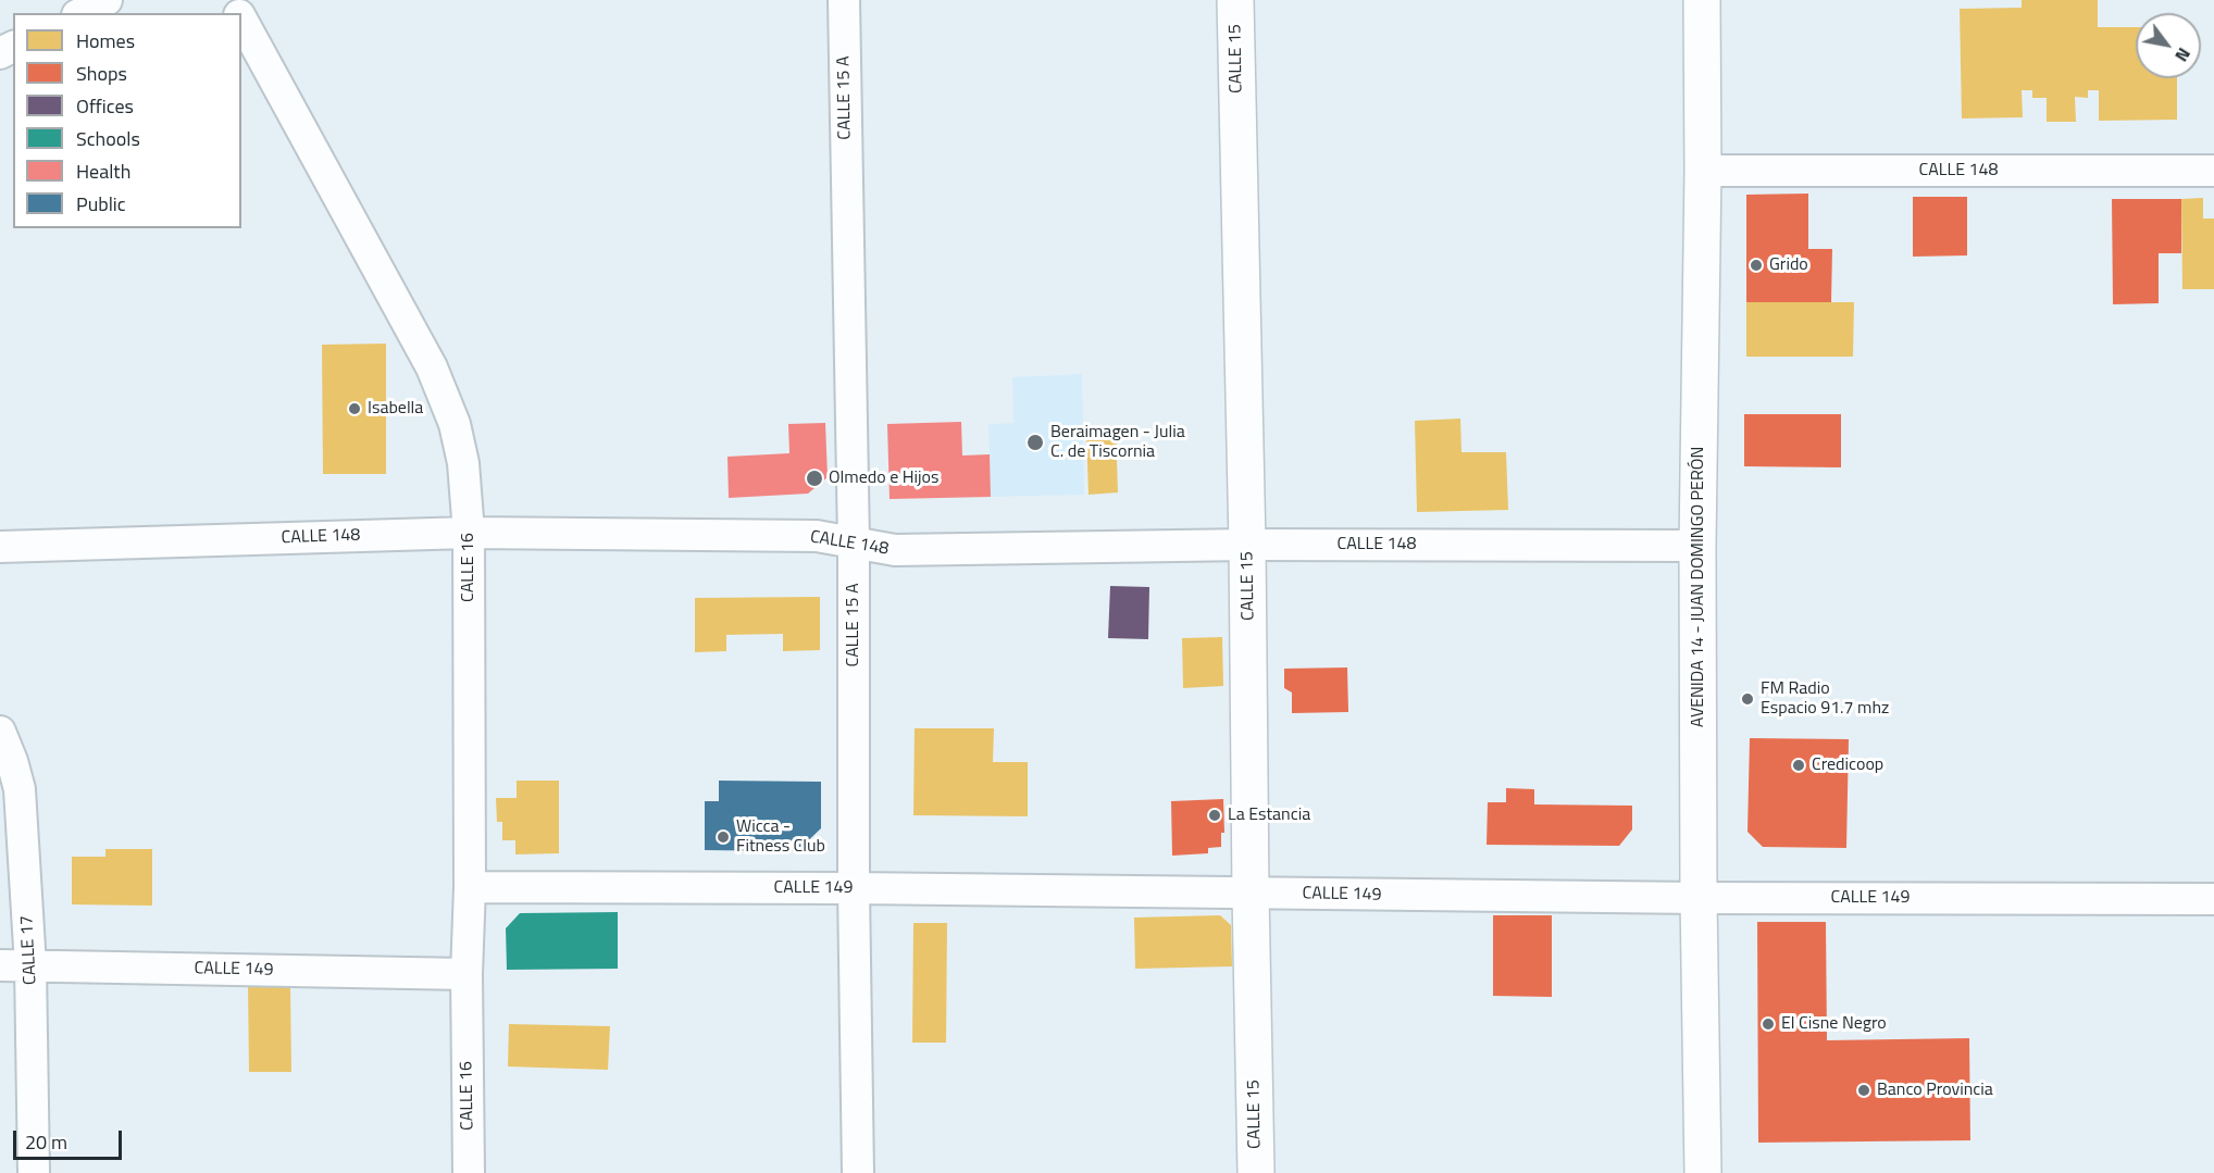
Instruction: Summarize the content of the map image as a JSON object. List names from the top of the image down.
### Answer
{
  "streets": {
    "main road": ["CALLE 15", "AVENIDA 14 - JUAN DOMINGO PERÓN"],
    "street": [
      "CALLE 15 A",
      "CALLE 148",
      "CALLE 16",
      "CALLE 149",
      "CALLE 17"
    ]
  },
  "crossings": [
    ["CALLE 15", "CALLE 148"],
    ["CALLE 15", "CALLE 149"],
    ["CALLE 15 A", "CALLE 148"],
    ["CALLE 15 A", "CALLE 149"],
    ["CALLE 148", "CALLE 16"],
    ["CALLE 148", "AVENIDA 14 - JUAN DOMINGO PERÓN"],
    ["CALLE 16", "CALLE 149"],
    ["AVENIDA 14 - JUAN DOMINGO PERÓN", "CALLE 149"],
    ["CALLE 149", "CALLE 17"]
  ],
  "places": [
    "Grido",
    "Isabella",
    "Beraimagen - Julia C. de Tiscornia",
    "Olmedo e Hijos",
    "FM Radio Espacio 91.7 mhz",
    "Credicoop",
    "La Estancia",
    "Wicca - Fitness Club",
    "El Cisne Negro",
    "Banco Provincia"
  ],
  "legend": [
    "Homes",
    "Shops",
    "Offices",
    "Schools",
    "Health",
    "Public"
  ],
  "scale_bar": "20 m",
  "north": "bottom right"
}
